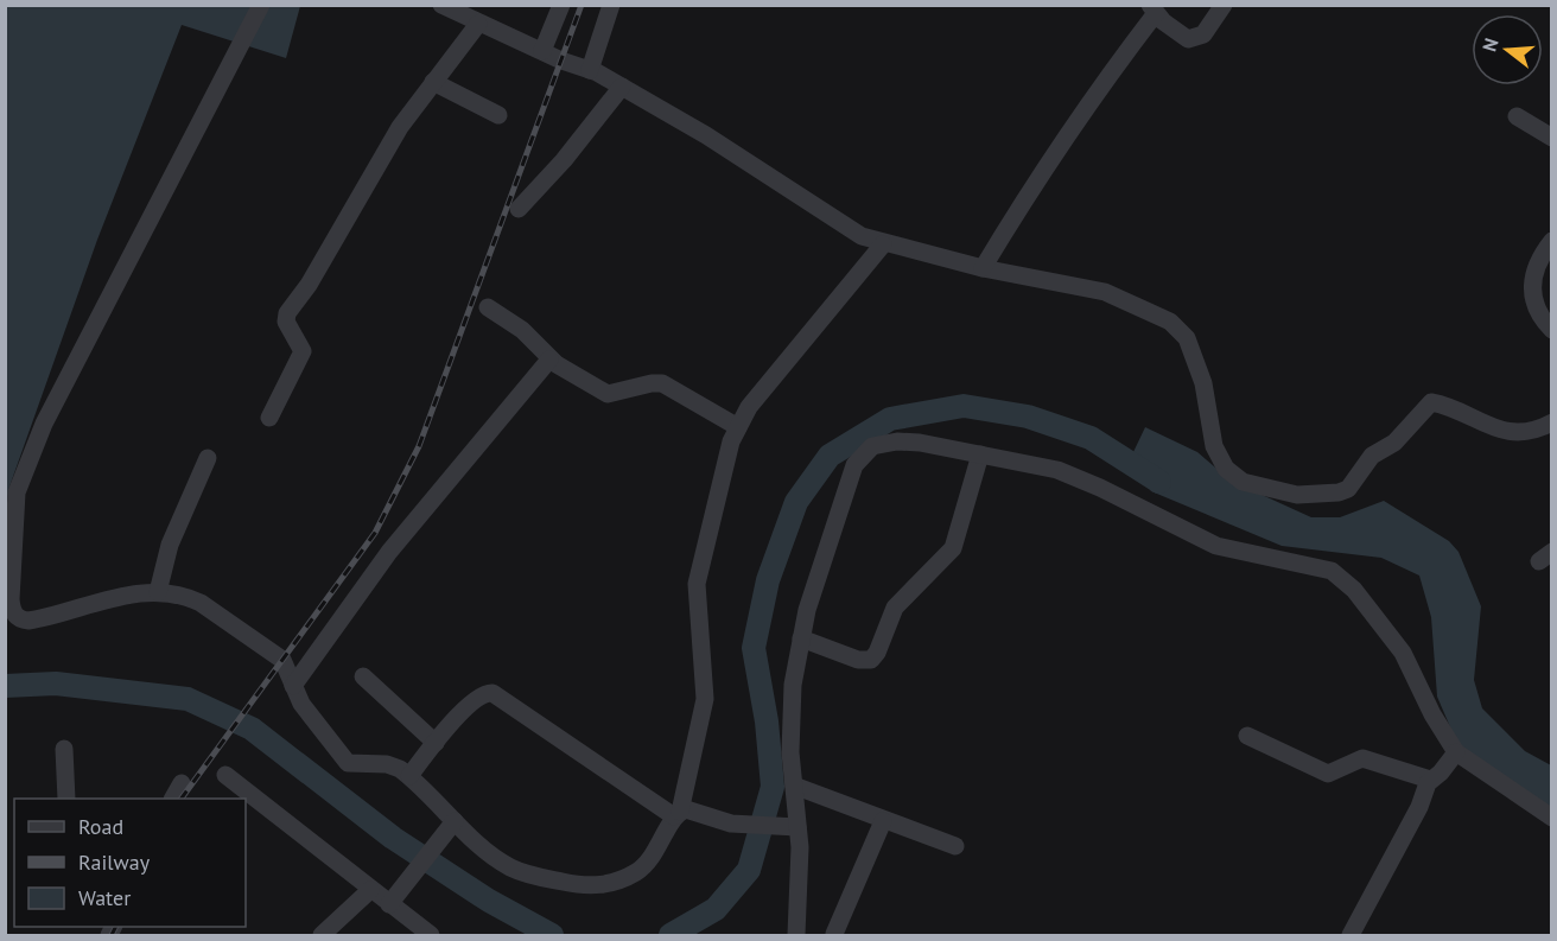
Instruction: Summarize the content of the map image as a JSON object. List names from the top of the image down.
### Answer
{
  "legend": ["Road", "Railway", "Water"],
  "north": "left"
}
